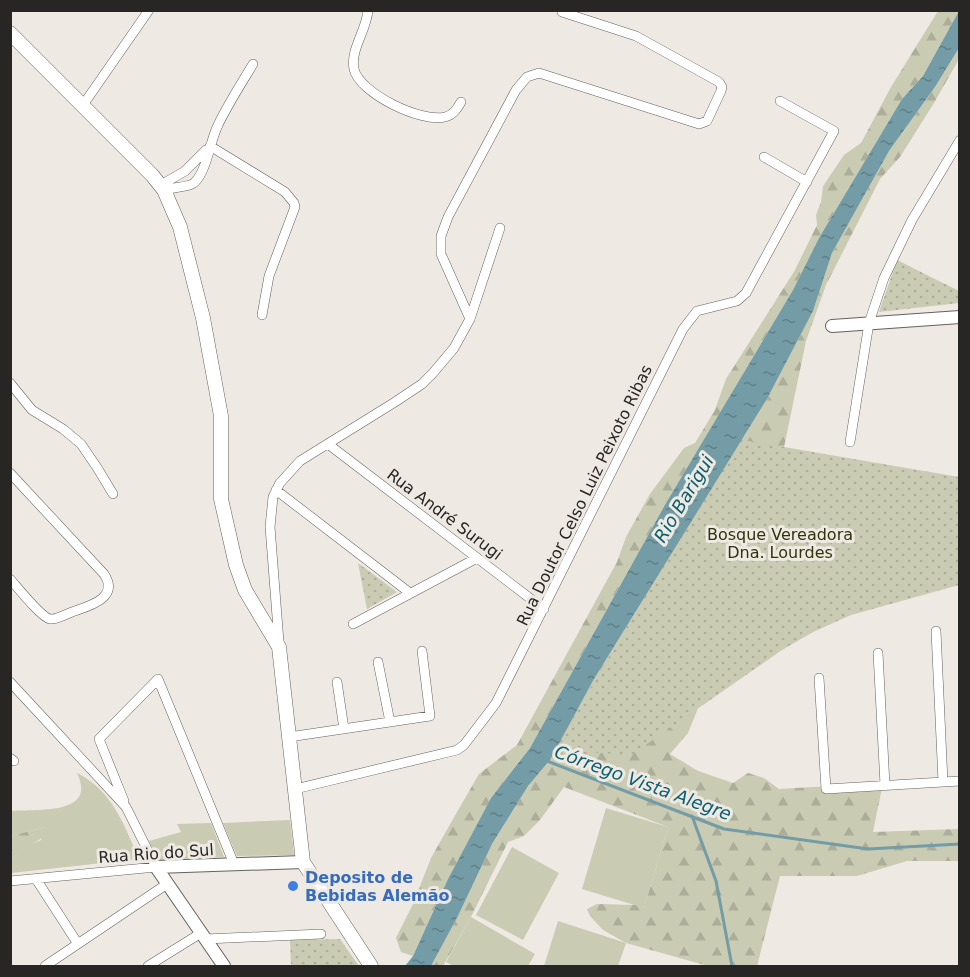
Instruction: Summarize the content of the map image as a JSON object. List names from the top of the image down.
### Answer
{
  "streets": {
    "street": ["Rua Doutor Celso Luiz Peixoto Ribas", "Rua André Surugi", "Rua Rio do Sul"]
  },
  "crossings": [
    ["Rua Doutor Celso Luiz Peixoto Ribas", "Rua André Surugi"]
  ],
  "water": ["Rio Barigui", "Córrego Vista Alegre"],
  "parks": ["Bosque Vereadora Dna. Lourdes"],
  "places": ["Deposito de Bebidas Alemão"]
}
